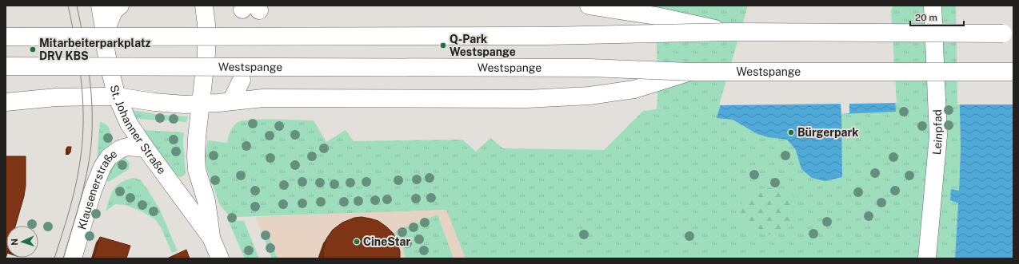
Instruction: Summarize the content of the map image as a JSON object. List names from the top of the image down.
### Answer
{
  "streets": {
    "main road": [
      "Westspange",
      "St. Johanner Straße",
      "Leinpfad",
      "Klausenerstraße"
    ]
  },
  "crossings": [
    ["St. Johanner Straße", "Klausenerstraße"]
  ],
  "places": [
    "Q-Park Westspange",
    "Mitarbeiterparkplatz DRV KBS",
    "Bürgerpark",
    "CineStar"
  ],
  "scale_bar": "20 m",
  "north": "left"
}
